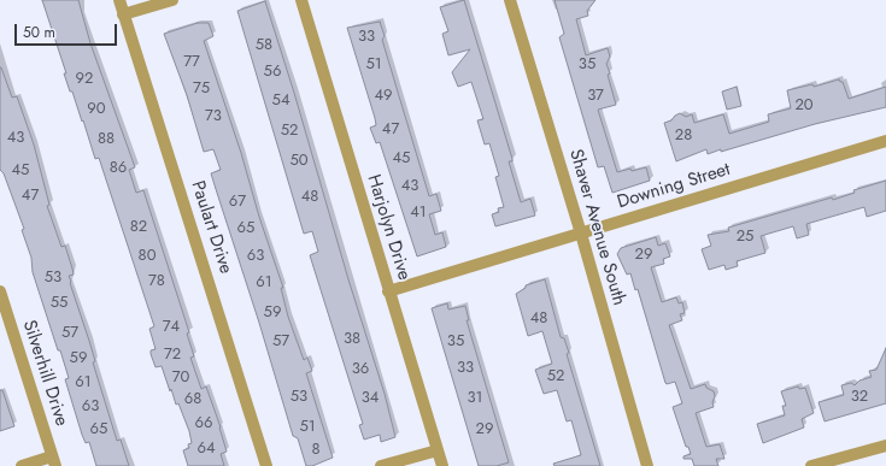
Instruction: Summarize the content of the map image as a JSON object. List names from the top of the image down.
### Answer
{
  "streets": {
    "street": [
      "Downing Street",
      "Paulart Drive",
      "Harjolyn Drive",
      "Shaver Avenue South",
      "Silverhill Drive"
    ]
  },
  "crossings": [
    ["Downing Street", "Harjolyn Drive"],
    ["Downing Street", "Shaver Avenue South"]
  ],
  "house_numbers": [
    "33",
    "58",
    "77",
    "51",
    "35",
    "56",
    "92",
    "75",
    "49",
    "37",
    "54",
    "20",
    "90",
    "73",
    "47",
    "52",
    "28",
    "43",
    "88",
    "45",
    "50",
    "86",
    "45",
    "43",
    "47",
    "48",
    "67",
    "41",
    "82",
    "65",
    "25",
    "29",
    "80",
    "63",
    "53",
    "78",
    "61",
    "55",
    "59",
    "48",
    "74",
    "57",
    "38",
    "57",
    "35",
    "72",
    "59",
    "33",
    "36",
    "52",
    "70",
    "61",
    "53",
    "32",
    "34",
    "31",
    "68",
    "63",
    "66",
    "51",
    "65",
    "29",
    "64",
    "8"
  ],
  "scale_bar": "50 m"
}
